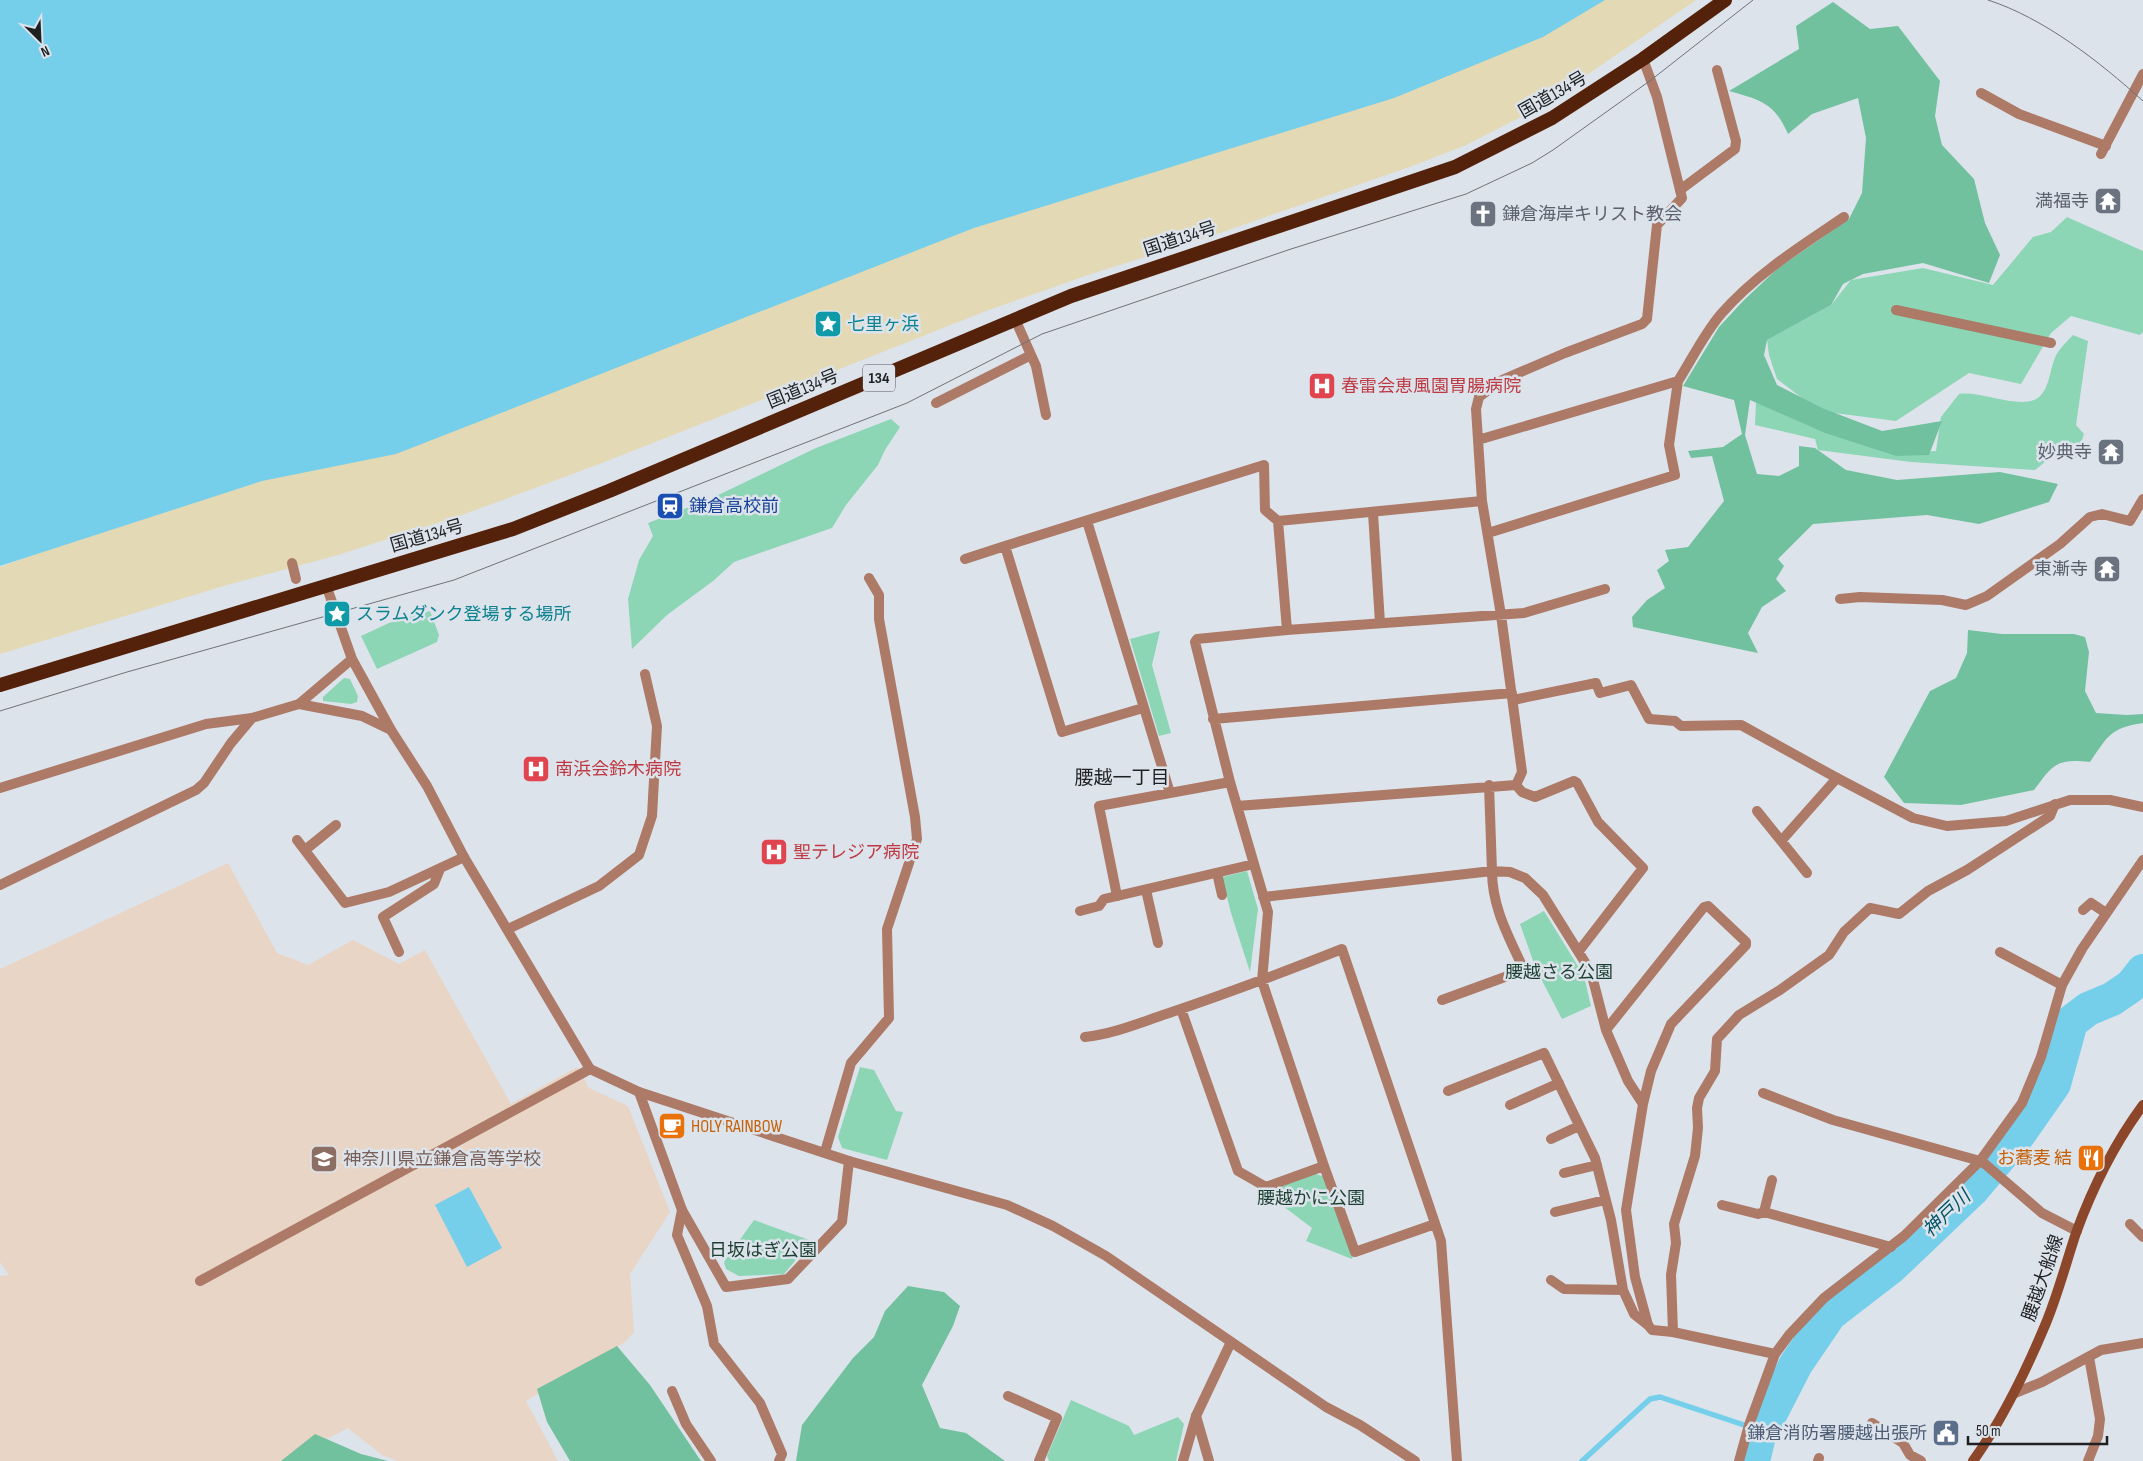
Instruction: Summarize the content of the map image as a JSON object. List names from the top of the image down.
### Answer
{
  "streets": {
    "highway": ["国道134号", "134"],
    "main road": ["腰越大船線"]
  },
  "districts": ["腰越一丁目"],
  "water": ["神戸川"],
  "parks": ["腰越さる公園", "腰越かに公園", "日坂はぎ公園"],
  "places": {
    "temple": ["満福寺", "妙典寺", "東漸寺"],
    "church": ["鎌倉海岸キリスト教会"],
    "place": ["七里ヶ浜", "スラムダンク登場する場所"],
    "hospital": ["春雷会恵風園胃腸病院", "南浜会鈴木病院", "聖テレジア病院"],
    "station": ["鎌倉高校前"],
    "cafe": ["HOLY RAINBOW"],
    "restaurant": ["お蕎麦 結"],
    "school or university": ["神奈川県立鎌倉高等学校"],
    "public building": ["鎌倉消防署腰越出張所"]
  },
  "scale_bar": "50 m",
  "north": "bottom right"
}
